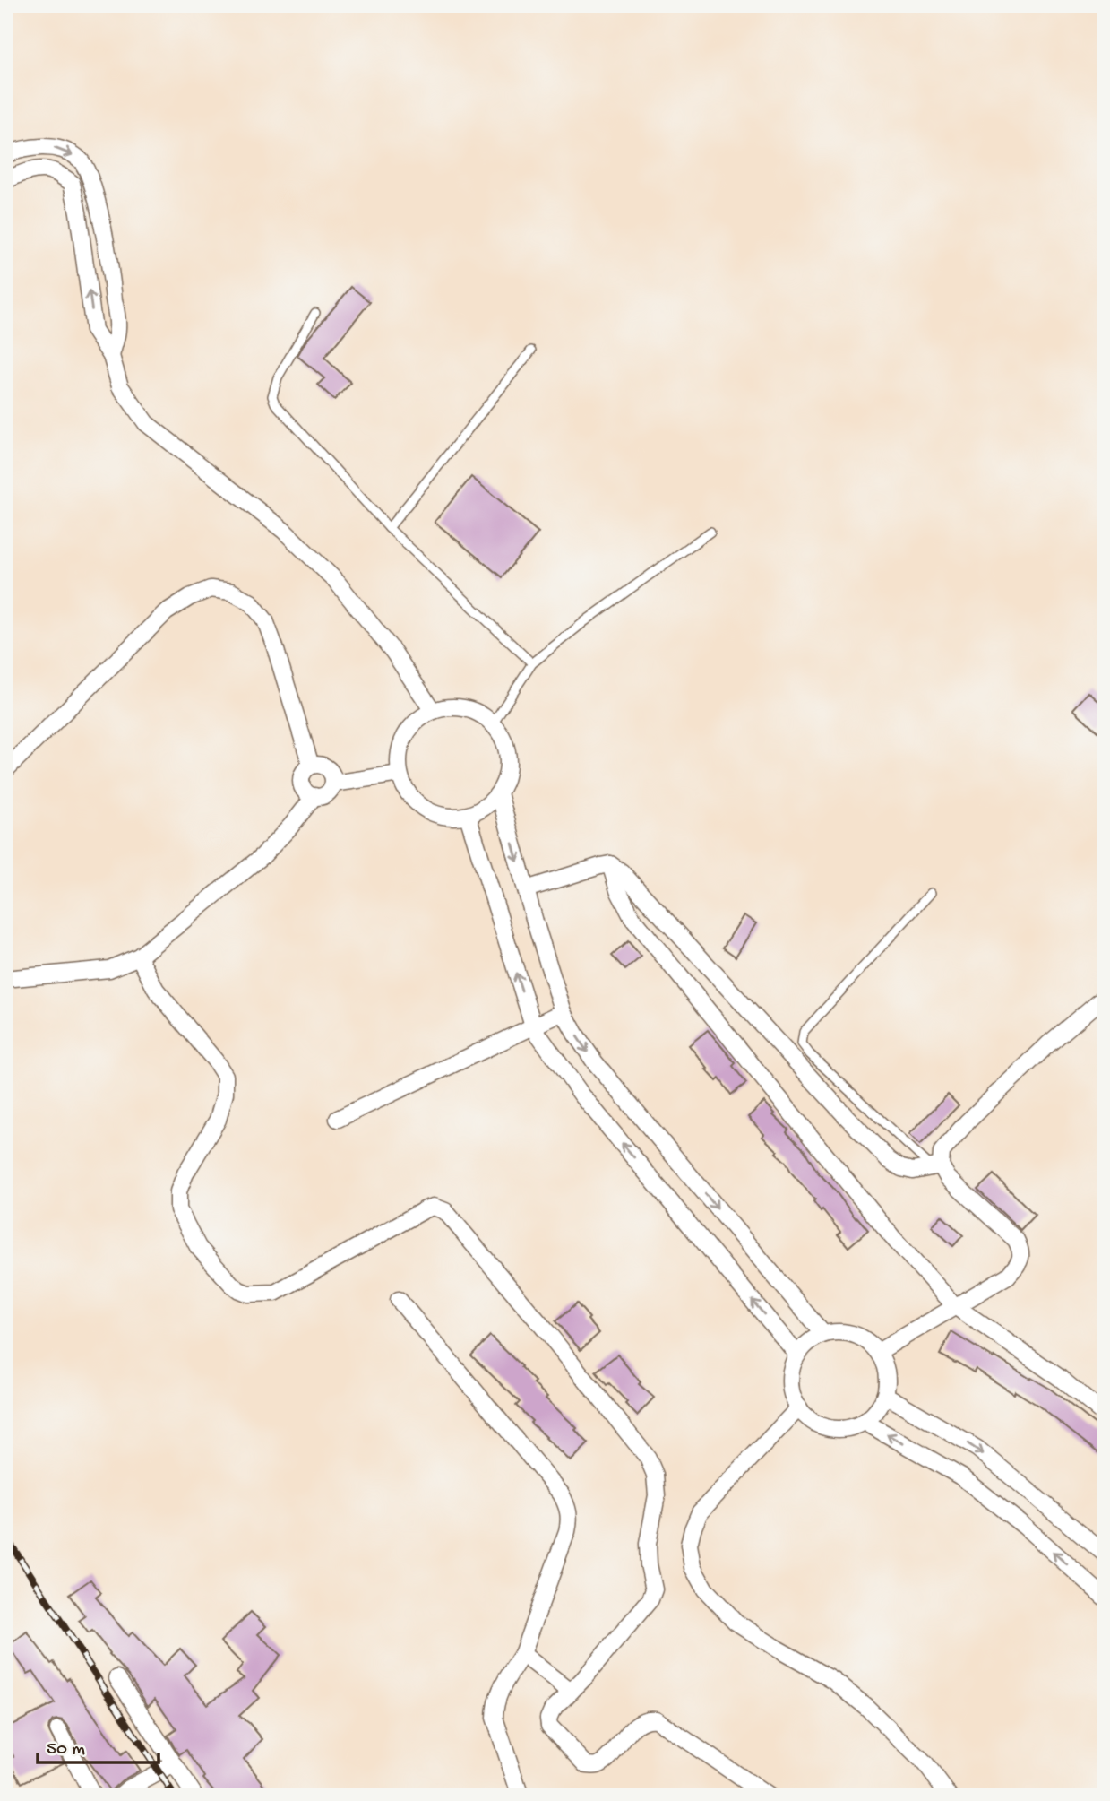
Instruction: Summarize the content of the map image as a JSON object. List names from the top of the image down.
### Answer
{
  "scale_bar": "50 m"
}
